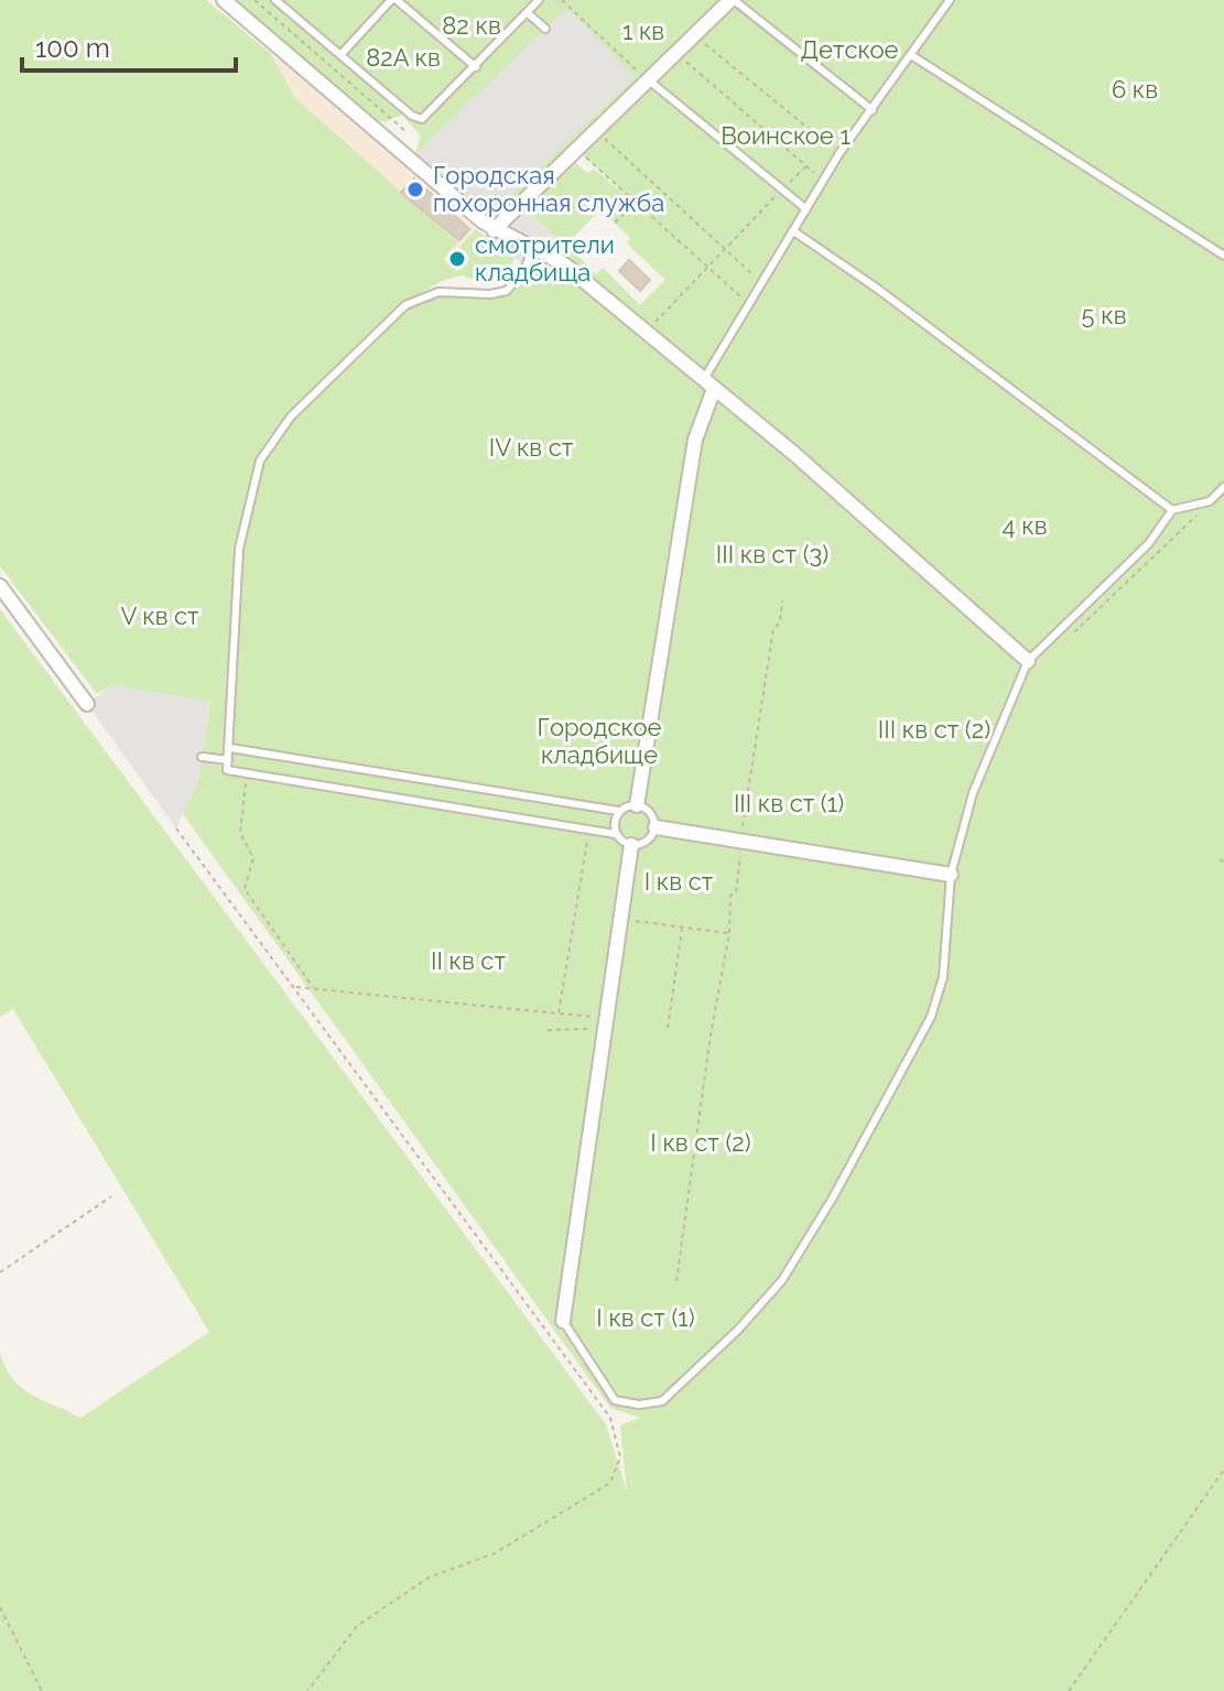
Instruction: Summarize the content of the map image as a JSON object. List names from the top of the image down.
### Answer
{
  "parks": [
    "82 кв",
    "1 кв",
    "Детское",
    "82А кв",
    "6 кв",
    "Воинское 1",
    "5 кв",
    "IV кв ст",
    "4 кв",
    "III кв ст (3)",
    "V кв ст",
    "Городское кладбище",
    "III кв ст (2)",
    "III кв ст (1)",
    "I кв ст",
    "II кв ст",
    "I кв ст (2)",
    "I кв ст (1)"
  ],
  "places": ["Городская похоронная служба", "смотрители кладбища"],
  "scale_bar": "100 m"
}
